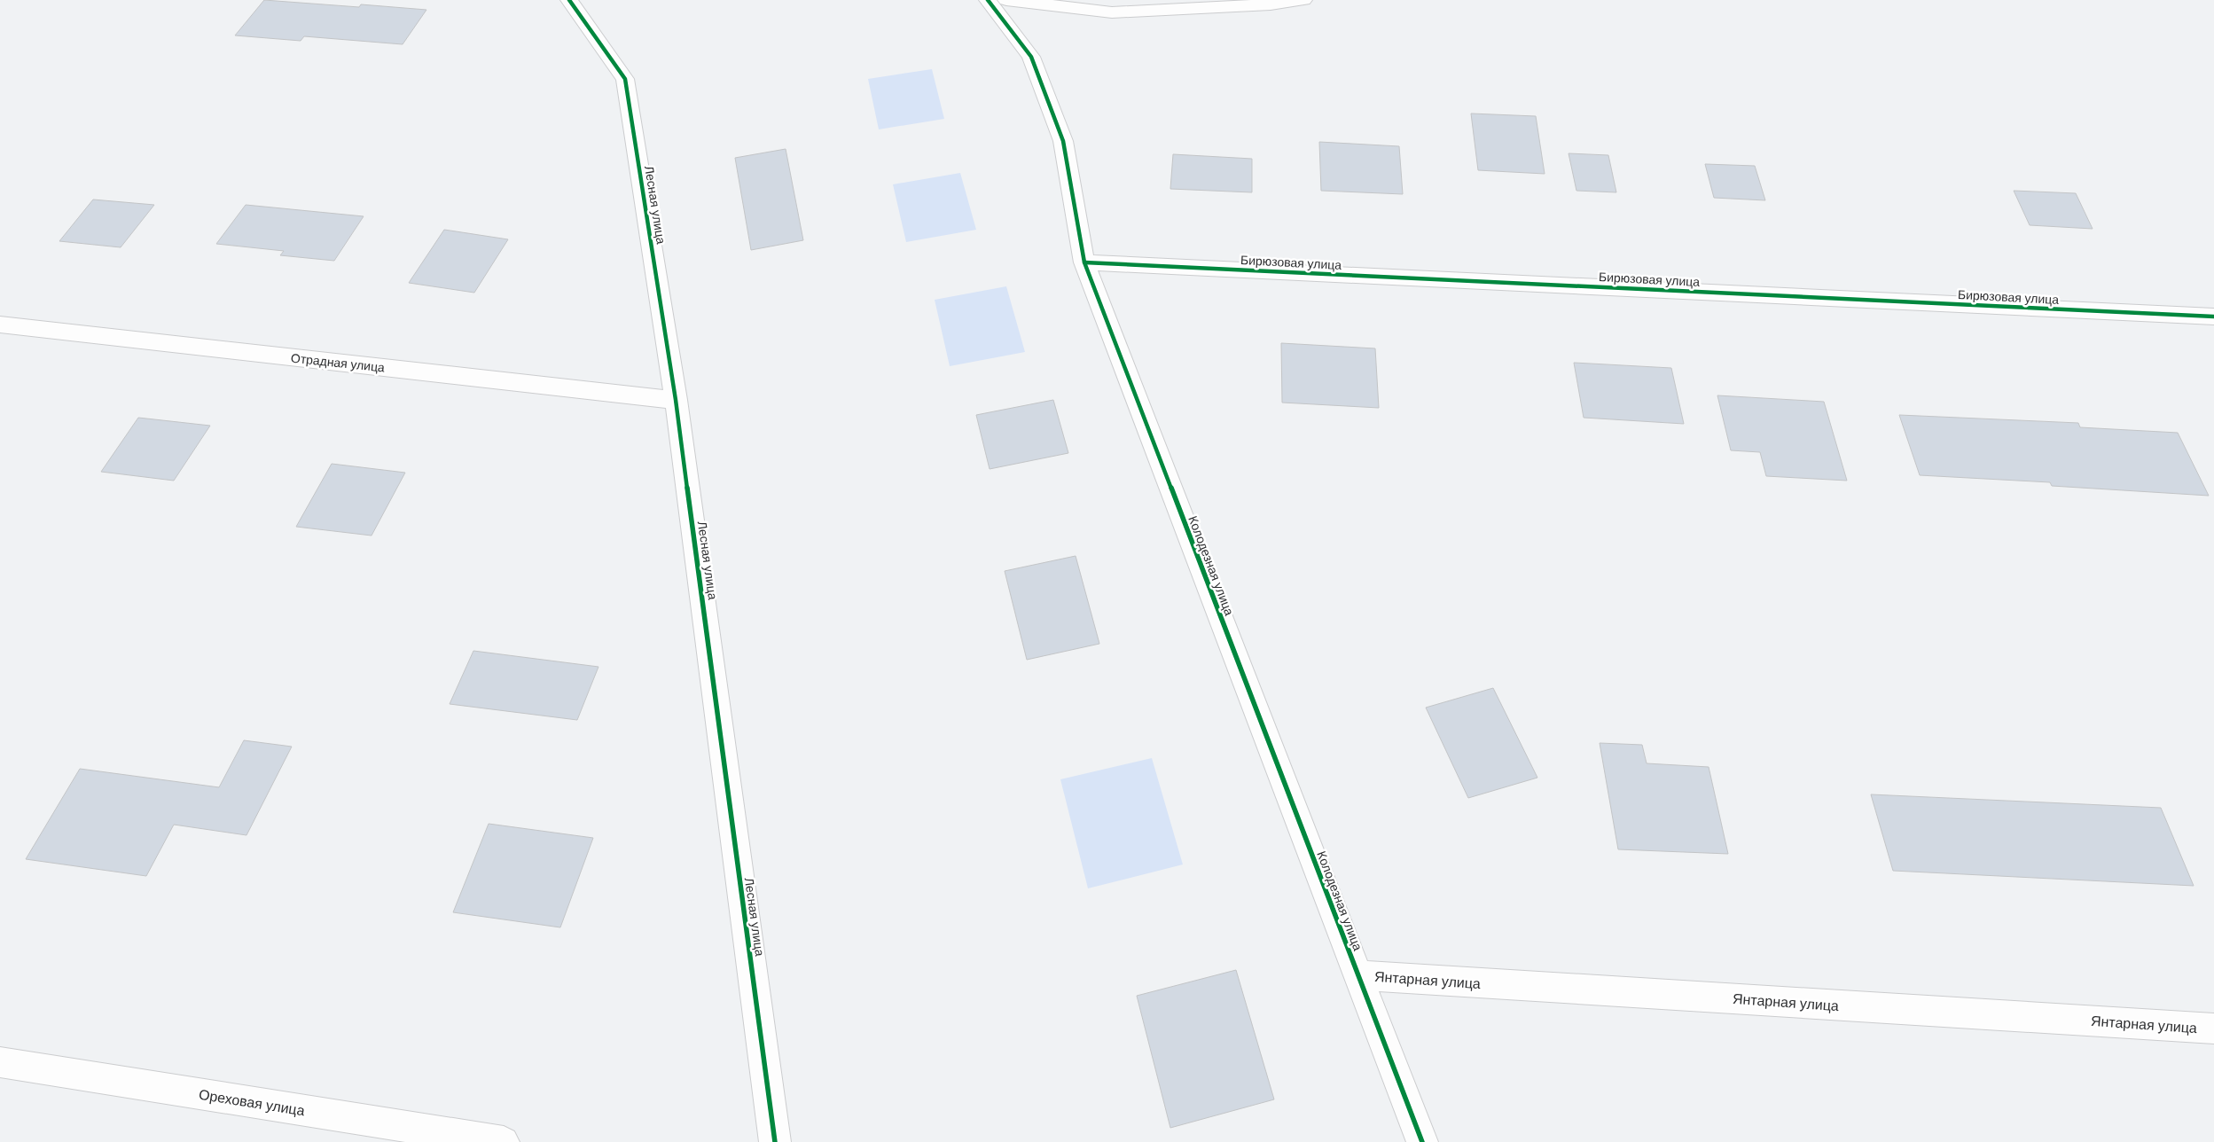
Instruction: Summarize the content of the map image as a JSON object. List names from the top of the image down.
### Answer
{
  "streets": {
    "street": [
      "Лесная улица",
      "Бирюзовая улица",
      "Отрадная улица",
      "Колодезная улица",
      "Янтарная улица",
      "Ореховая улица"
    ]
  },
  "crossings": [
    ["Лесная улица", "Отрадная улица"],
    ["Бирюзовая улица", "Колодезная улица"],
    ["Колодезная улица", "Янтарная улица"]
  ]
}
